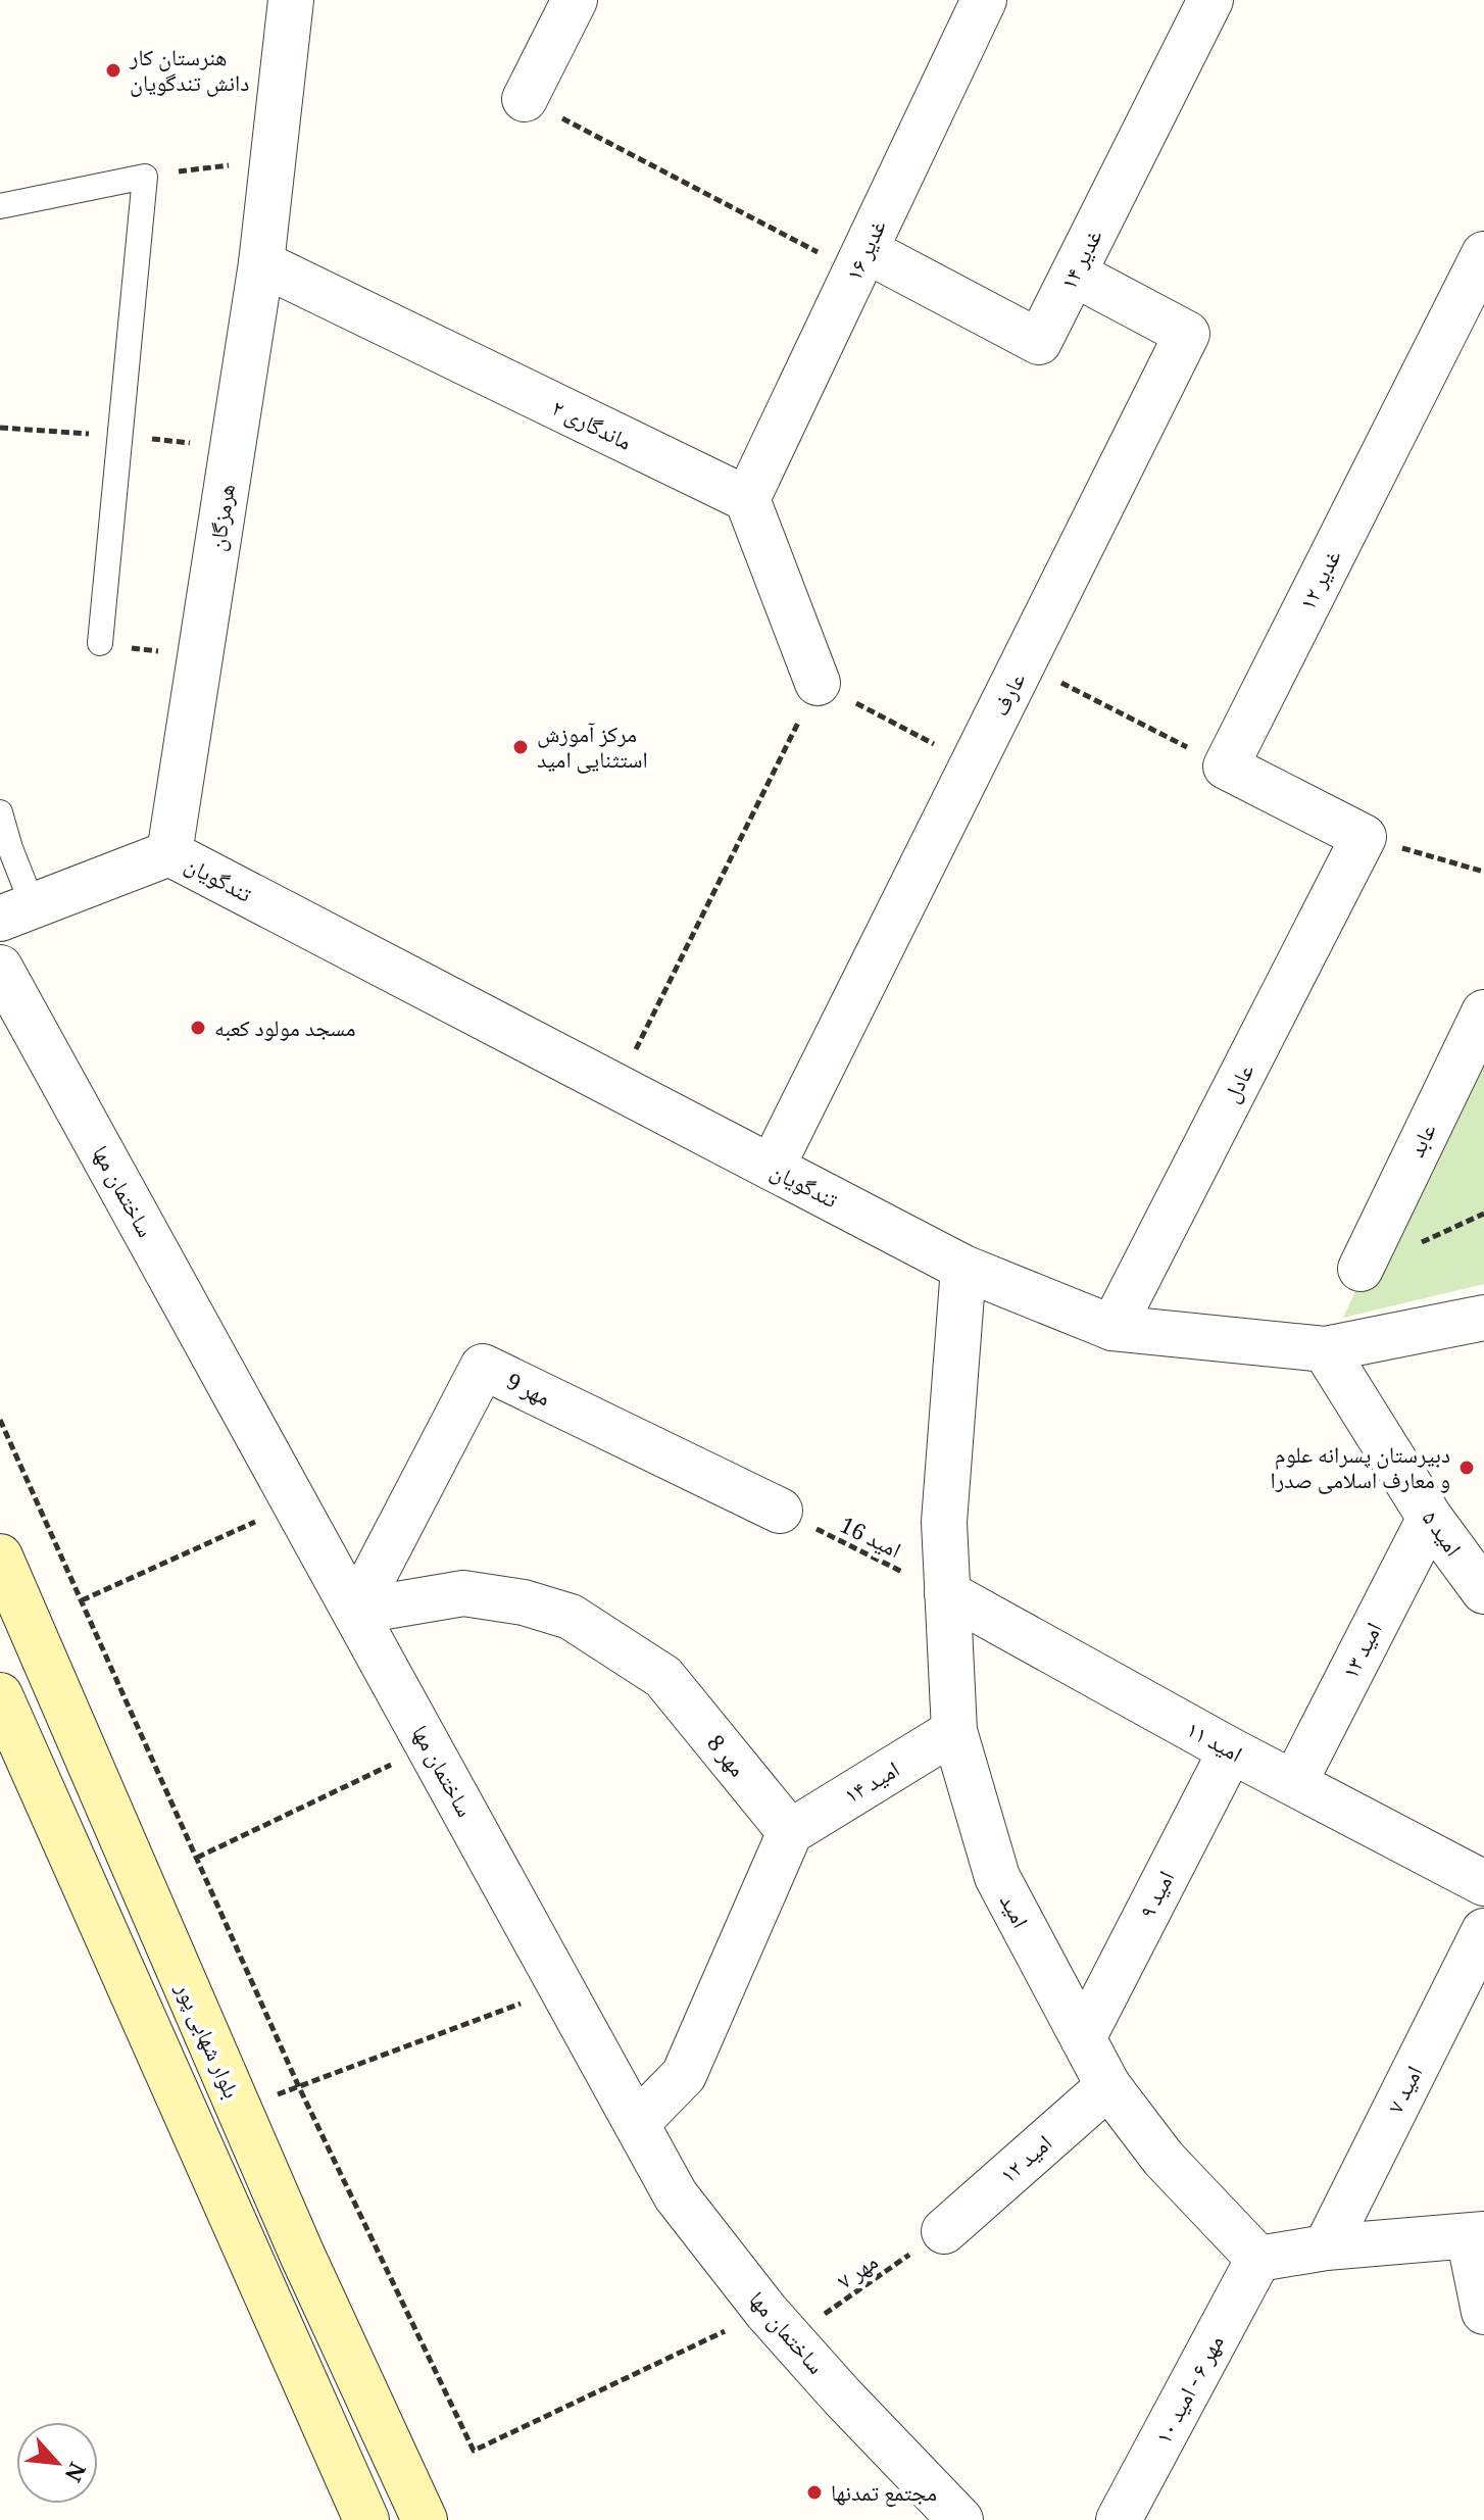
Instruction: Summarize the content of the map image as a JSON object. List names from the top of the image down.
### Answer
{
  "streets": {
    "main road": ["بلوار شهابی پور"],
    "street": [
      "غدیر ۱۶",
      "غدیر ۱۴",
      "ماندگاری ۲",
      "هرمزگان",
      "غدیر ۱۲",
      "عارف",
      "تندگویان",
      "عادل",
      "عابد",
      "ساختمان مها",
      "مهر 9",
      "امید ۵",
      "امید ۱۳",
      "امید ۱۱",
      "مهر 8",
      "امید ۱۴",
      "امید ۹",
      "امید",
      "امید ۷",
      "امید ۱۲",
      "مهر ۶ - امید ۱۰"
    ],
    "path": ["امید 16", "مهر ۷"]
  },
  "crossings": [
    ["غدیر ۱۶", "غدیر ۱۴"],
    ["غدیر ۱۶", "ماندگاری ۲"],
    ["غدیر ۱۴", "عارف"],
    ["ماندگاری ۲", "هرمزگان"],
    ["هرمزگان", "تندگویان"],
    ["عارف", "تندگویان"],
    ["تندگویان", "عادل"],
    ["تندگویان", "امید ۵"],
    ["تندگویان", "امید"],
    ["ساختمان مها", "مهر 9"],
    ["ساختمان مها", "مهر 8"],
    ["ساختمان مها", "مهر ۷"],
    ["مهر 9", "امید 16"],
    ["مهر 9", "مهر 8"],
    ["امید ۵", "امید ۱۳"],
    ["امید 16", "امید ۱۱"],
    ["امید 16", "امید"],
    ["امید ۱۳", "امید ۱۱"],
    ["امید ۱۱", "امید ۹"],
    ["امید ۱۱", "امید"],
    ["مهر 8", "امید ۱۴"],
    ["امید ۱۴", "امید"],
    ["امید ۹", "امید"],
    ["امید", "امید ۱۲"],
    ["امید", "مهر ۶ - امید ۱۰"],
    ["امید ۱۲", "مهر ۷"]
  ],
  "places": [
    "هنرستان کار دانش تندگویان",
    "مرکز آموزش استثنایی امید",
    "مسجد مولود کعبه",
    "دبیرستان پسرانه علوم و معارف اسلامی صدرا",
    "مجتمع تمدنها"
  ],
  "north": "bottom right"
}
